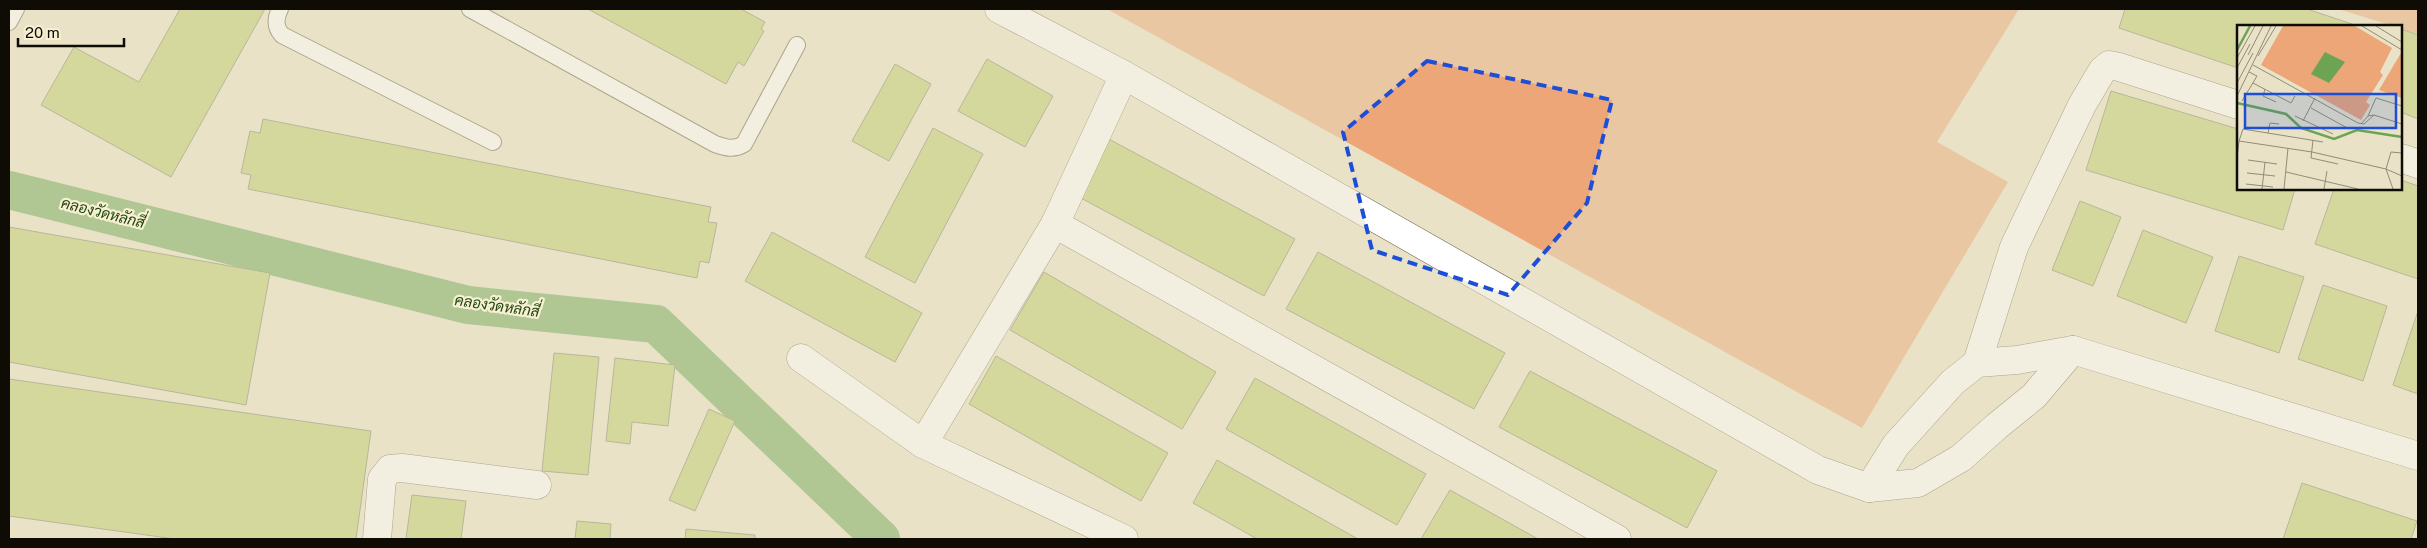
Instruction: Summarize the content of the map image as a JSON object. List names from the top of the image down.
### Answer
{
  "water": ["คลองวัดหลักสี่"],
  "scale_bar": "20 m"
}
